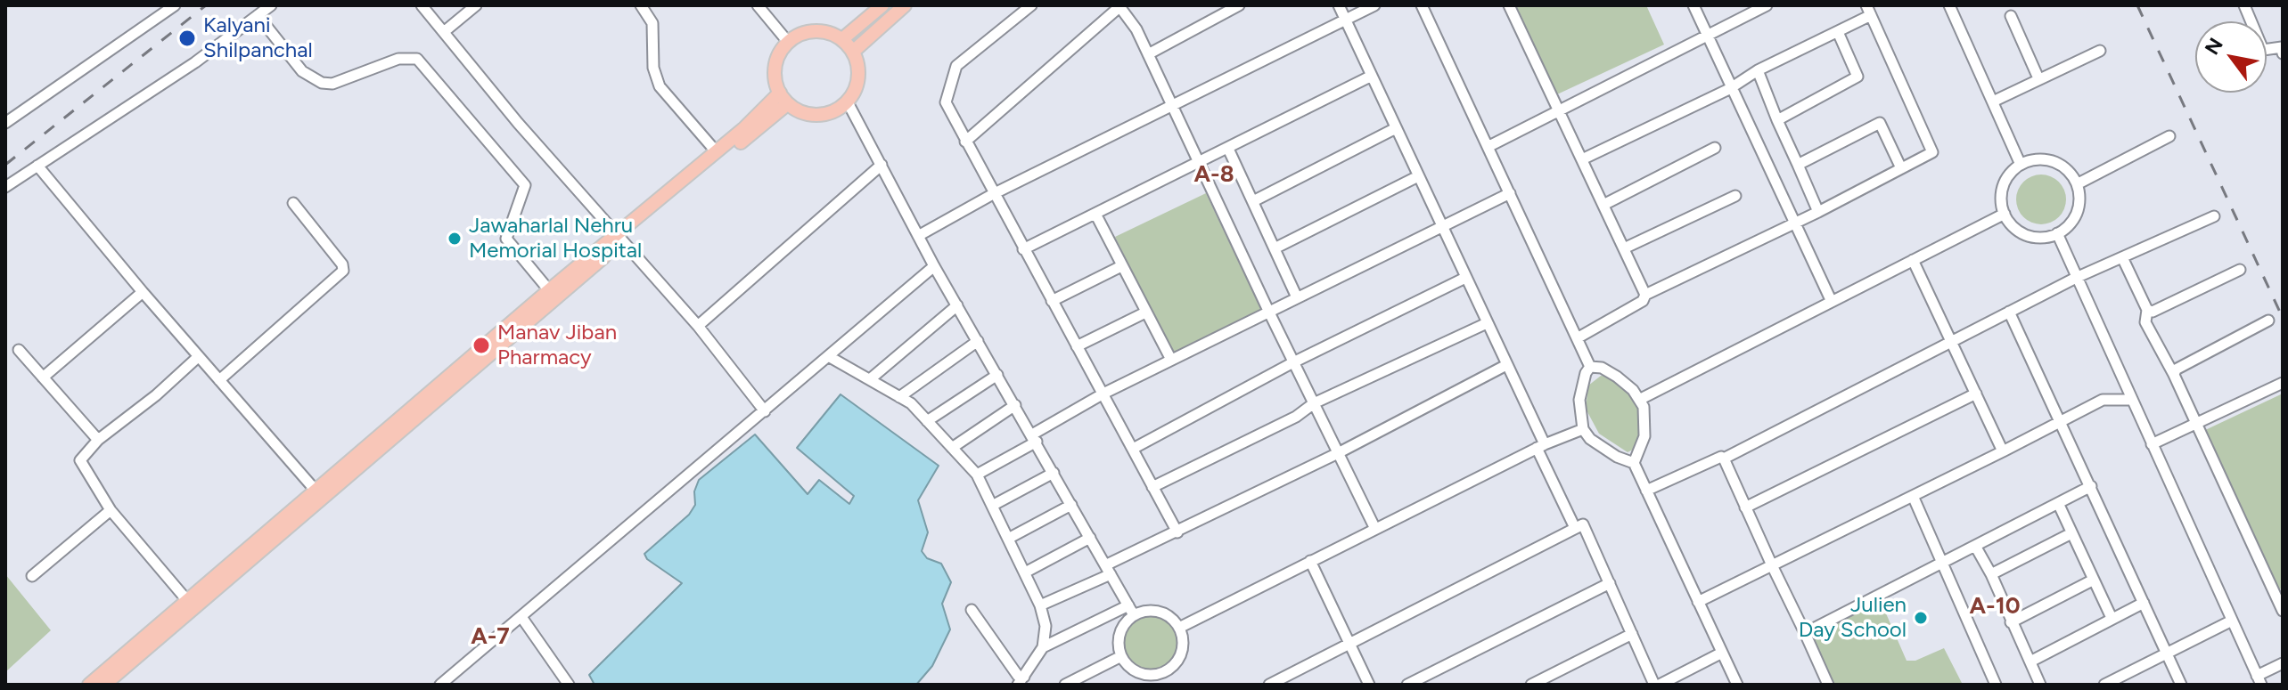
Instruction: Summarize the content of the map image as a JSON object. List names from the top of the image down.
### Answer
{
  "districts": ["A-8", "A-10", "A-7"],
  "places": [
    "Kalyani Shilpanchal",
    "Jawaharlal Nehru Memorial Hospital",
    "Manav Jiban Pharmacy",
    "Julien Day School"
  ],
  "north": "top left"
}
